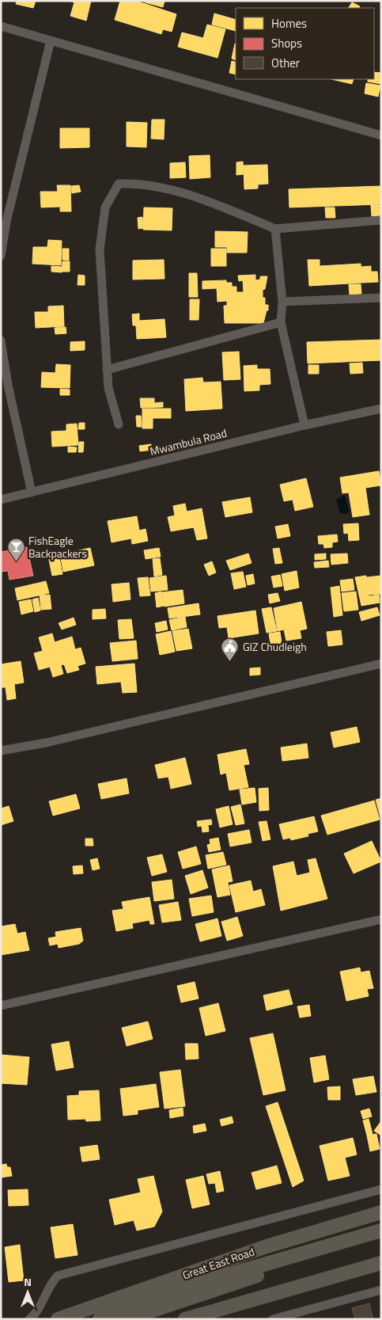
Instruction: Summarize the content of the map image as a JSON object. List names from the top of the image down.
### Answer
{
  "streets": {
    "main road": ["Great East Road"],
    "street": ["Mwambula Road"]
  },
  "places": {
    "bar": ["FishEagle Backpackers"],
    "public building": ["GIZ Chudleigh"]
  },
  "legend": ["Homes", "Shops", "Other"],
  "north": "top"
}
